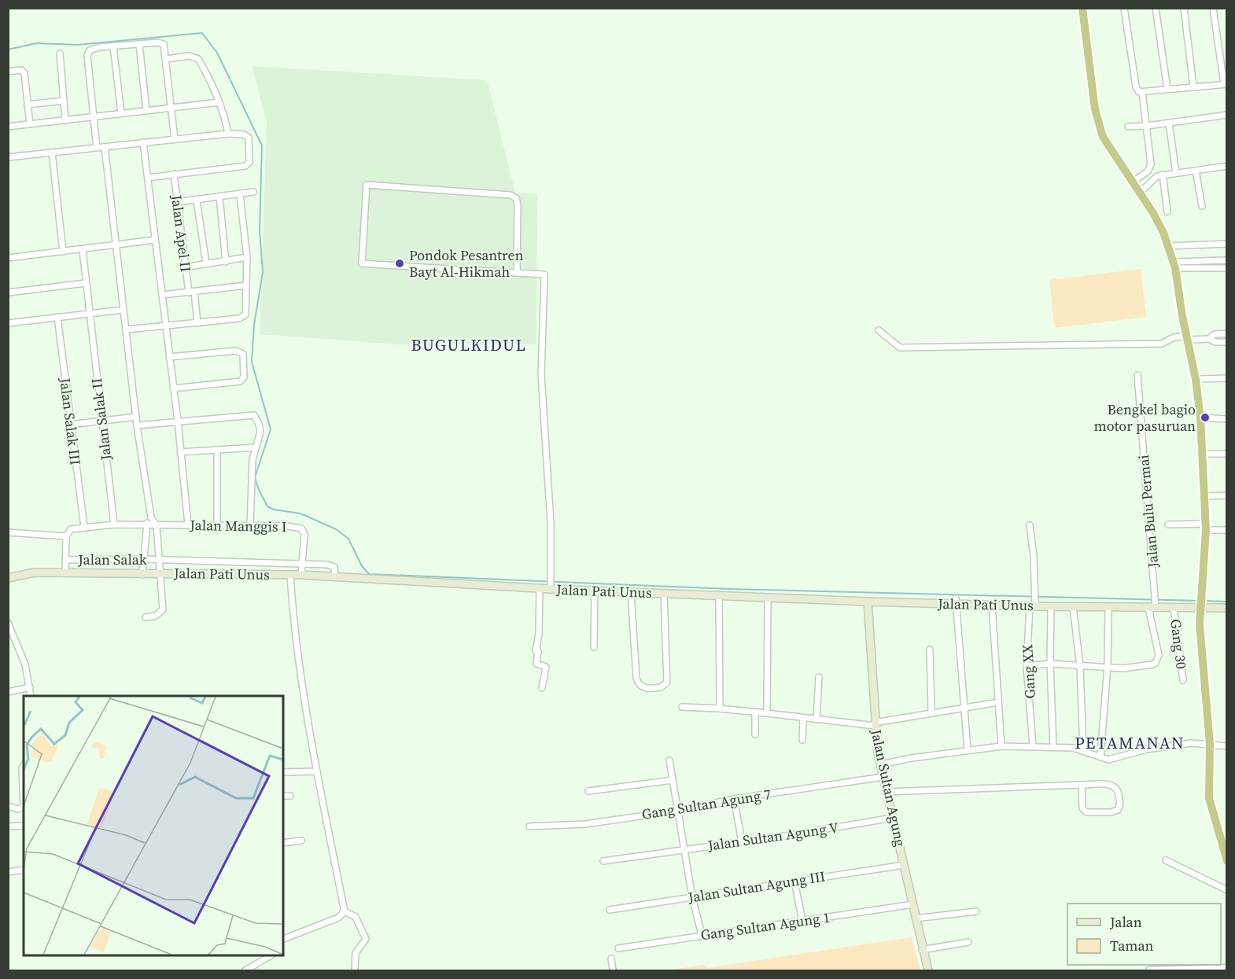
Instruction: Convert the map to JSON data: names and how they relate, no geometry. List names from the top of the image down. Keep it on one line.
{"streets":{"main road":["Jalan Pati Unus","Jalan Sultan Agung"],"street":["Jalan Apel II","Jalan Salak II","Jalan Salak III","Jalan Bulu Permai","Jalan Manggis I","Jalan Salak","Gang 30","Gang XX","Gang Sultan Agung 7","Jalan Sultan Agung V","Jalan Sultan Agung III","Gang Sultan Agung 1"]},"crossings":[["Jalan Salak II","Jalan Manggis I"],["Jalan Salak III","Jalan Manggis I"],["Jalan Bulu Permai","Jalan Pati Unus"],["Jalan Manggis I","Jalan Salak"],["Jalan Manggis I","Jalan Pati Unus"],["Jalan Salak","Jalan Pati Unus"],["Jalan Pati Unus","Gang 30"],["Jalan Pati Unus","Gang XX"],["Jalan Pati Unus","Jalan Sultan Agung"],["Jalan Sultan Agung","Gang Sultan Agung 7"],["Jalan Sultan Agung","Jalan Sultan Agung V"],["Jalan Sultan Agung","Jalan Sultan Agung III"],["Jalan Sultan Agung","Gang Sultan Agung 1"]],"districts":["BUGULKIDUL","PETAMANAN"],"places":["Pondok Pesantren Bayt Al-Hikmah","Bengkel bagio motor pasuruan"],"legend":["Jalan","Taman"]}
